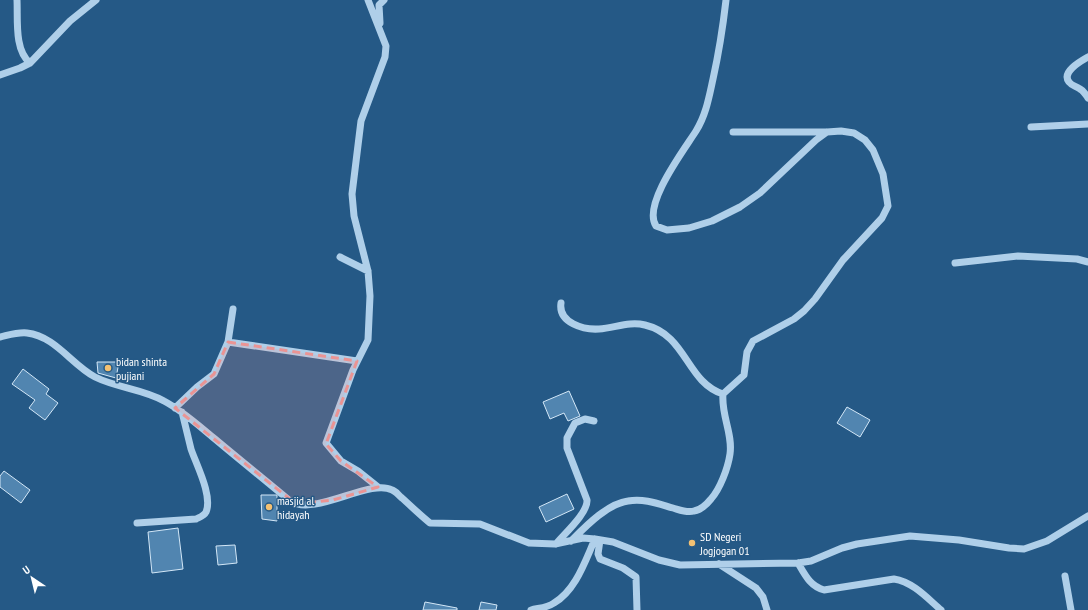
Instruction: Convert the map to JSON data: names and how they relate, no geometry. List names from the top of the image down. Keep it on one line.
{"places":["bidan shinta pujiani","masjid al hidayah","SD Negeri Jogjogan 01"],"north":"top left"}
